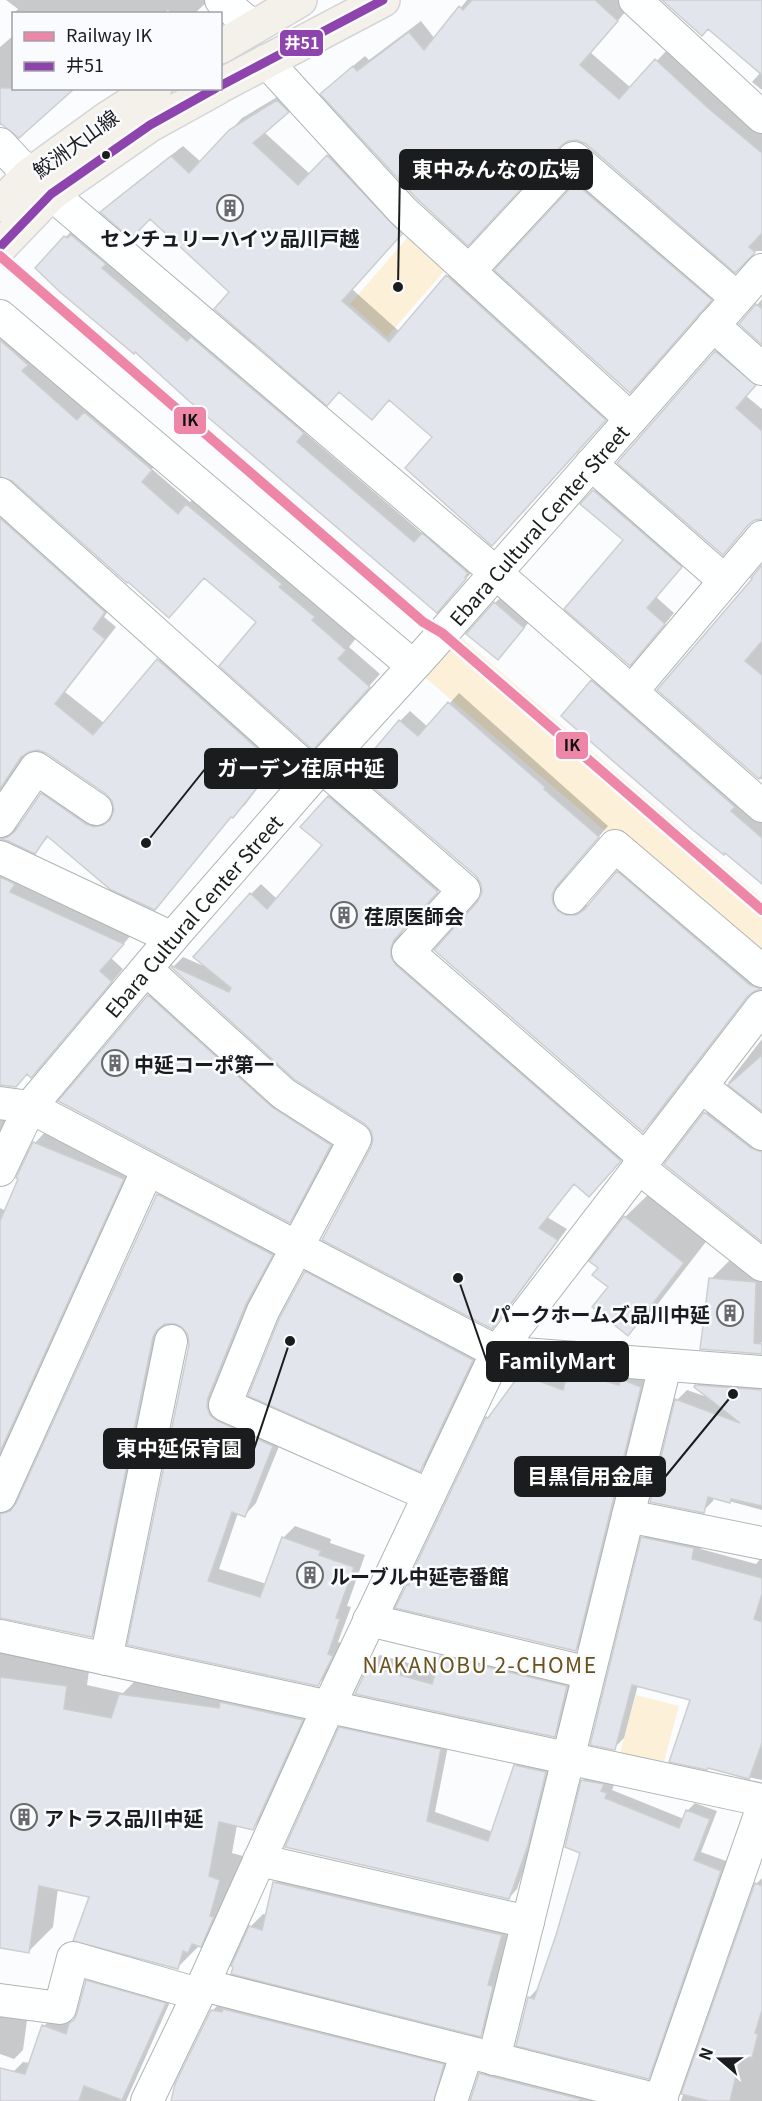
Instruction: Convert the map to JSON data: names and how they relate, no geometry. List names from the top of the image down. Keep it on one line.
{"streets":{"main road":["鮫洲大山線"],"street":["Ebara Cultural Center Street"]},"districts":["NAKANOBU 2-CHOME"],"places":{"building":["センチュリーハイツ品川戸越","荏原医師会","中延コーポ第一","パークホームズ品川中延","ルーブル中延壱番館","アトラス品川中延"],"other":["東中みんなの広場","ガーデン荏原中延","FamilyMart","東中延保育園","目黒信用金庫"]},"lines":["transit line 井51","rail line IK"],"legend":["Railway IK","井51"],"north":"left"}
